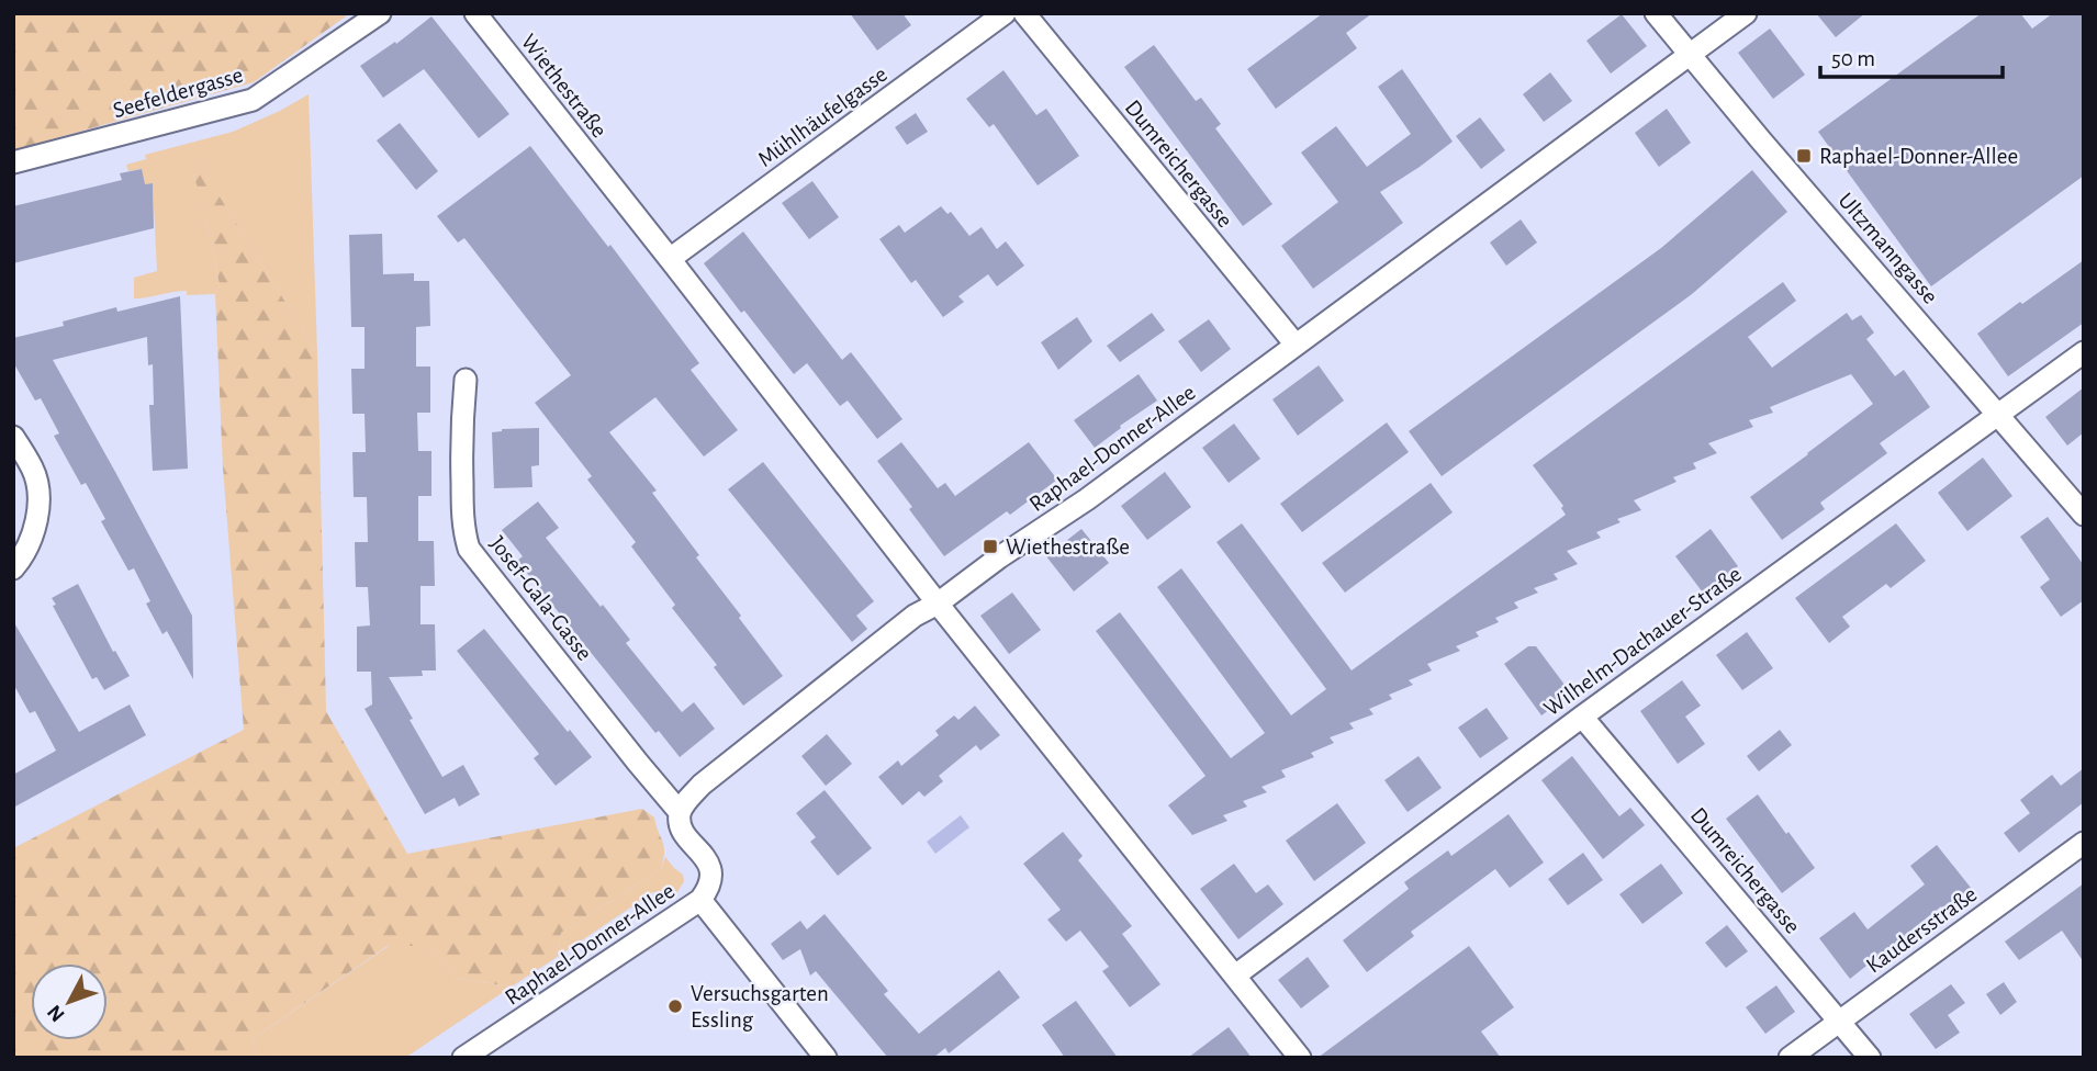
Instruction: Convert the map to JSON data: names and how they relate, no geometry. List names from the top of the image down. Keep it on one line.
{"streets":{"street":["Wiethestraße","Seefeldergasse","Mühlhäufelgasse","Dumreichergasse","Ultzmanngasse","Raphael-Donner-Allee","Josef-Gala-Gasse","Wilhelm-Dachauer-Straße","Kaudersstraße"]},"crossings":[["Wiethestraße","Mühlhäufelgasse"],["Wiethestraße","Raphael-Donner-Allee"],["Wiethestraße","Wilhelm-Dachauer-Straße"],["Dumreichergasse","Raphael-Donner-Allee"],["Dumreichergasse","Wilhelm-Dachauer-Straße"],["Dumreichergasse","Kaudersstraße"],["Ultzmanngasse","Raphael-Donner-Allee"],["Ultzmanngasse","Wilhelm-Dachauer-Straße"],["Raphael-Donner-Allee","Josef-Gala-Gasse"]],"places":{"transit":["Raphael-Donner-Allee","Wiethestraße"],"other":["Versuchsgarten Essling"]},"scale_bar":"50 m","north":"bottom left"}
